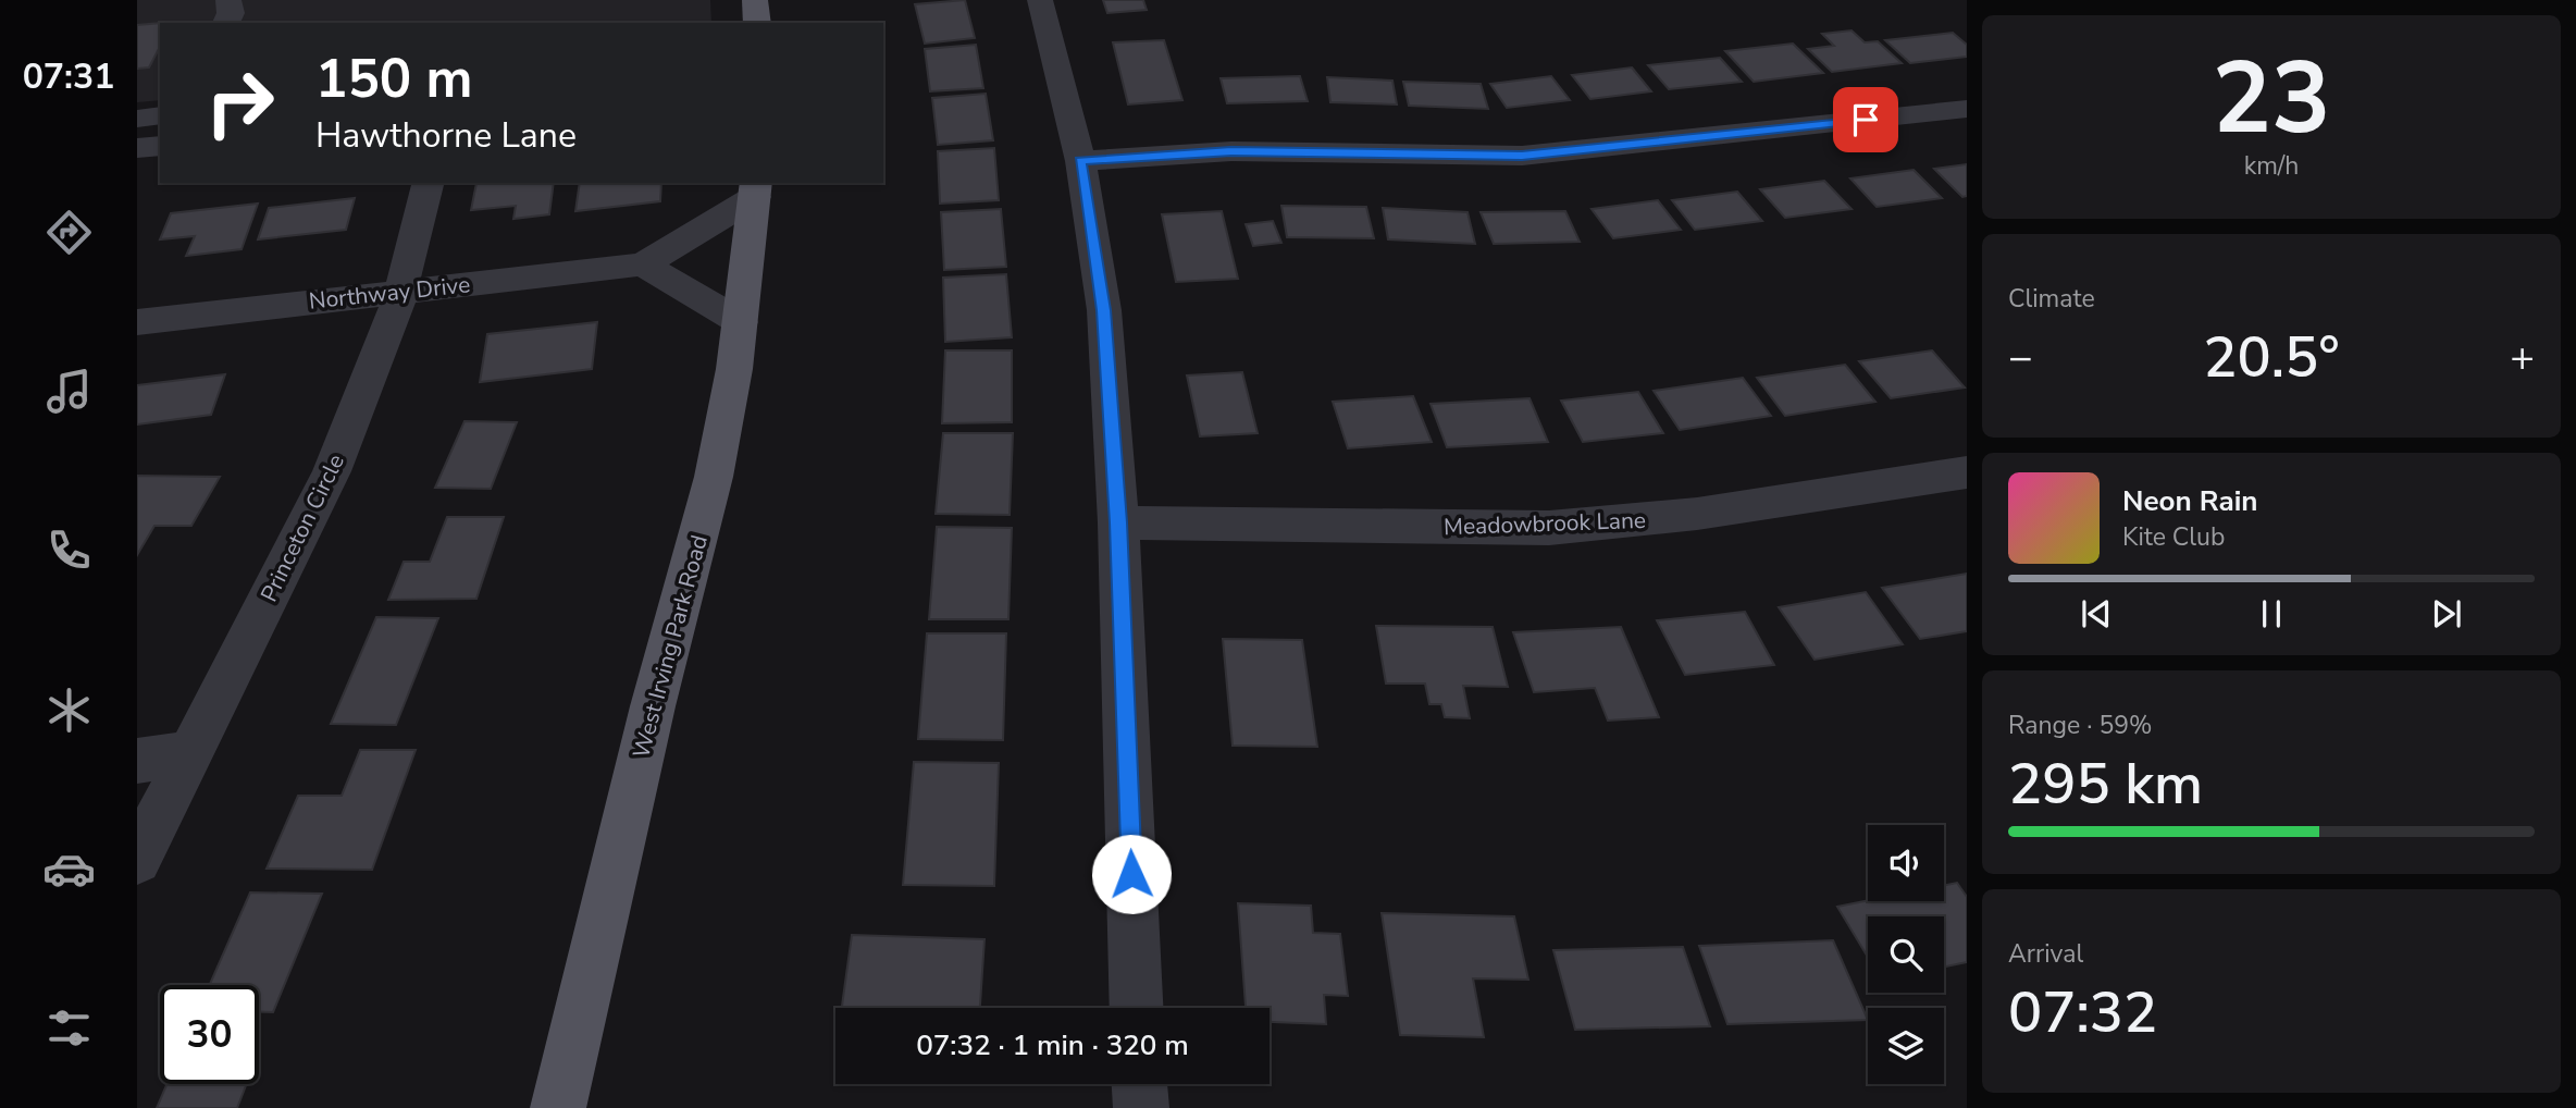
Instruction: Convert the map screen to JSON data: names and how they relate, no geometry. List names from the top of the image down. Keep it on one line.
{"streets":{"main road":["West Irving Park Road"],"street":["Northway Drive","Meadowbrook Lane","Princeton Circle"]},"crossings":[["Northway Drive","Princeton Circle"],["Northway Drive","West Irving Park Road"]],"page":{"tabs":"07:31","tile":[["23","km/h"],"Climate",["Range · 59%","295 km"],["Arrival","07:32"]],"turn":["150 m","Hawthorne Lane"],"heat":["−","20.5°","+"],"song":["Neon Rain","Kite Club"],"limit":"30","trip":"07:32 · 1 min · 320 m"}}
